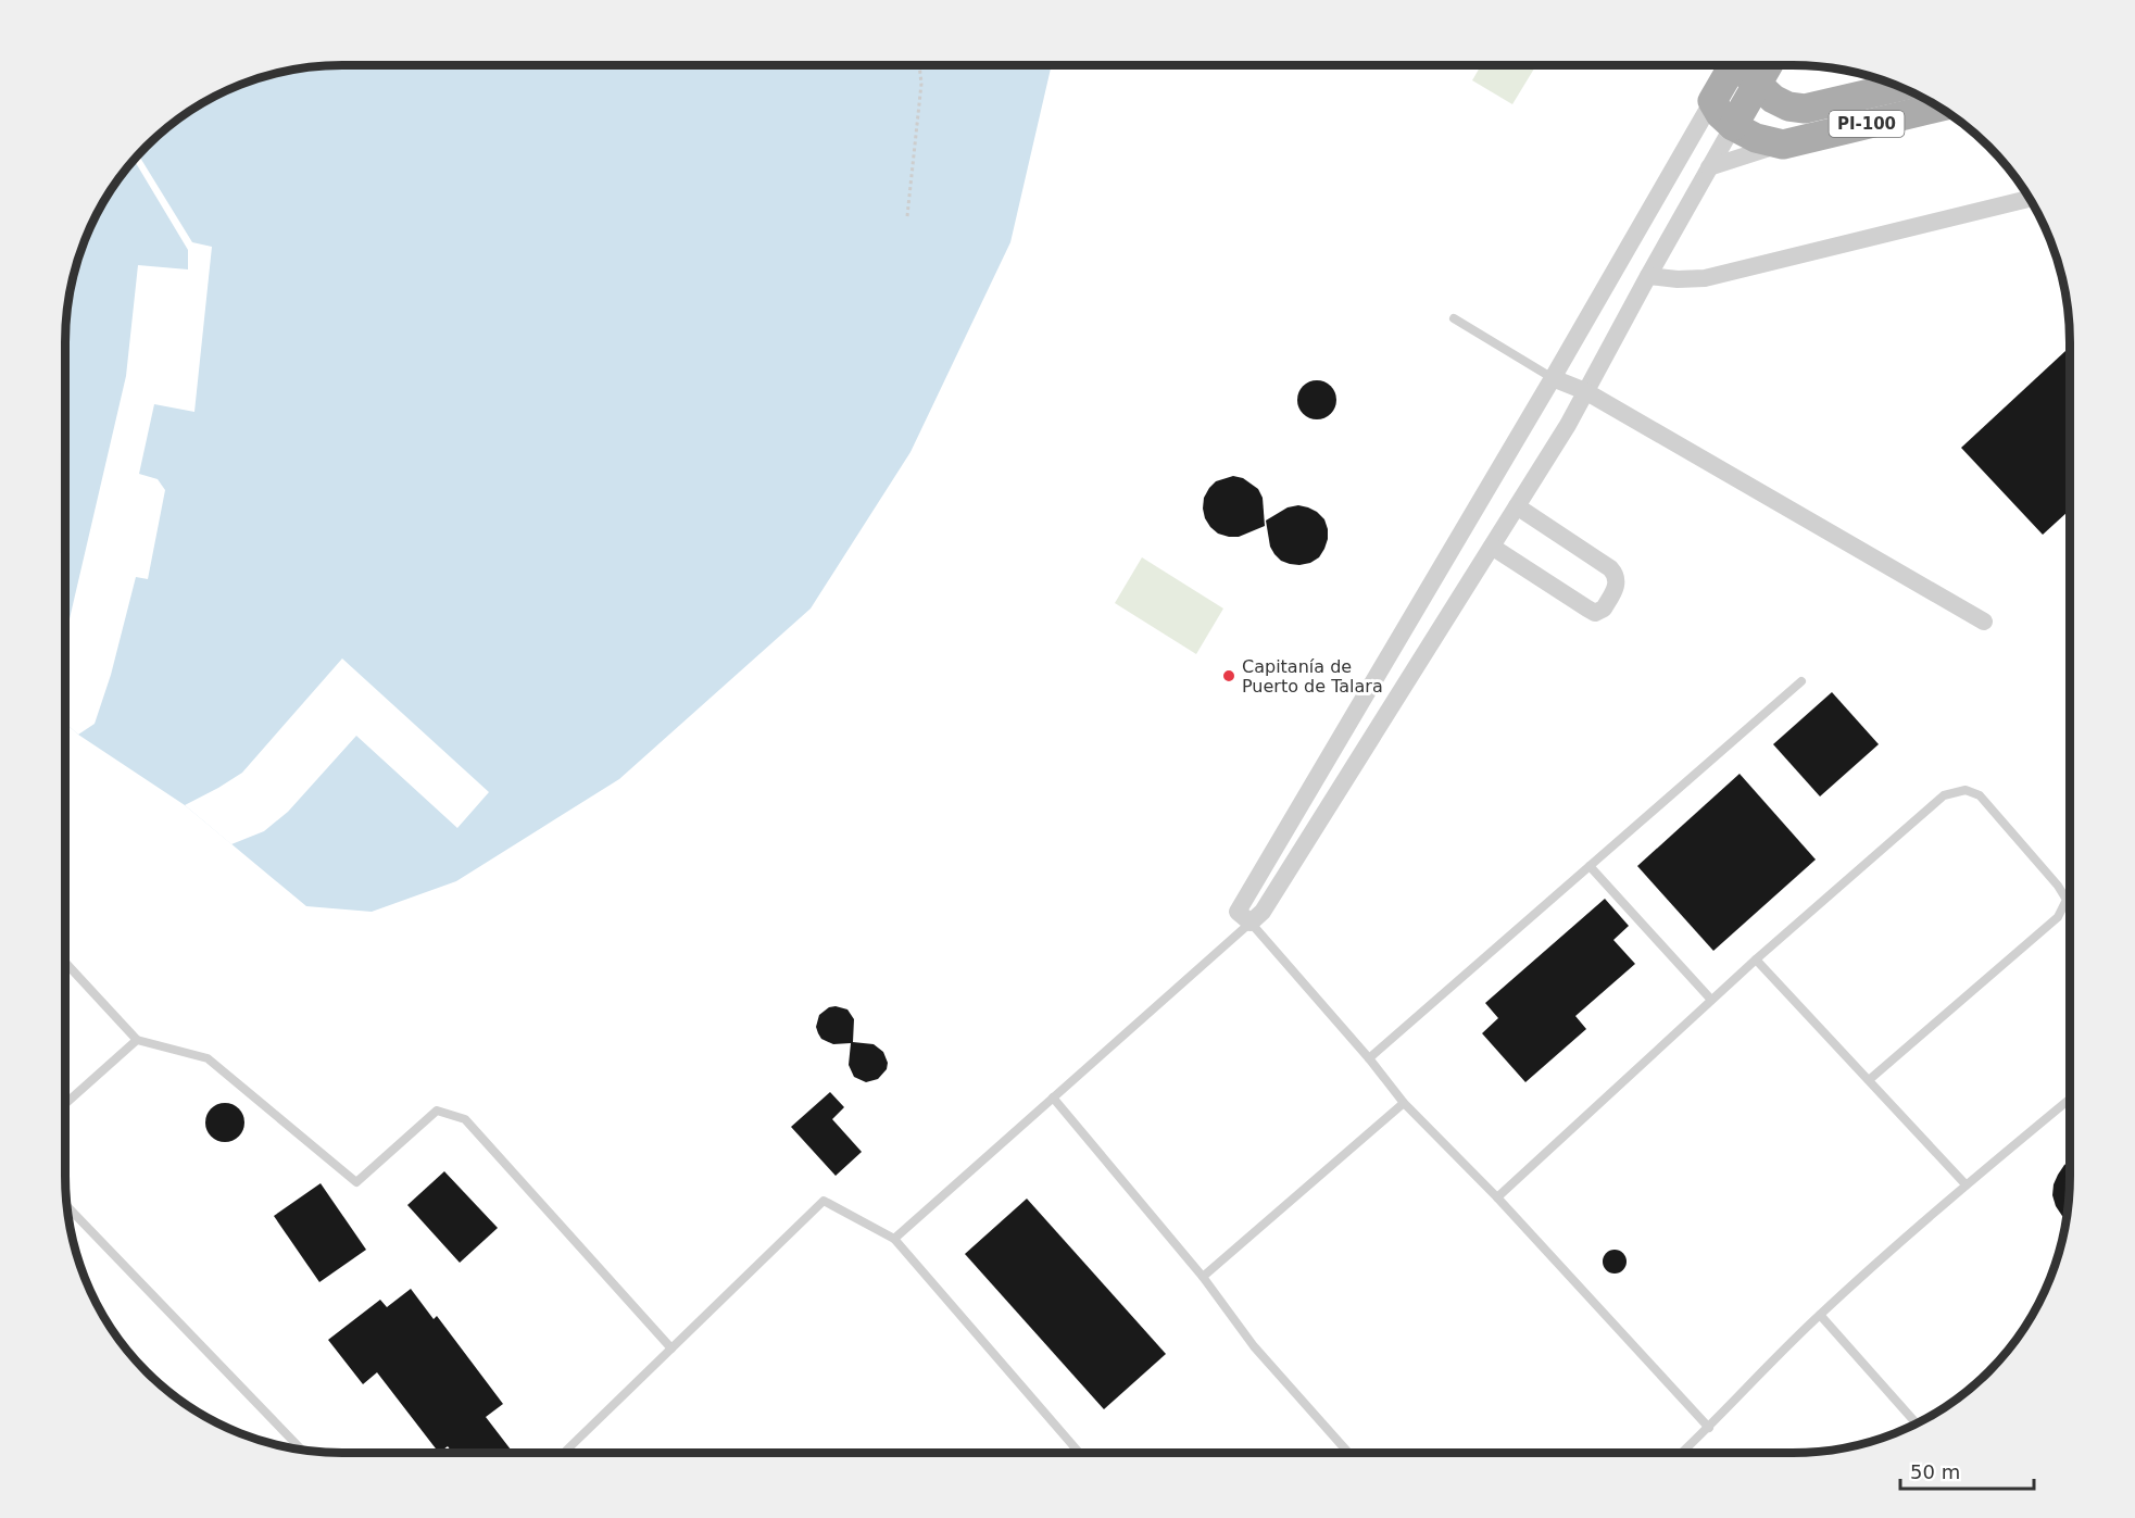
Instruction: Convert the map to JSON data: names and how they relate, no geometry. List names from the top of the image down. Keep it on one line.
{"streets":{"main road":["PI-100"]},"places":["Capitanía de Puerto de Talara"],"scale_bar":"50 m"}
